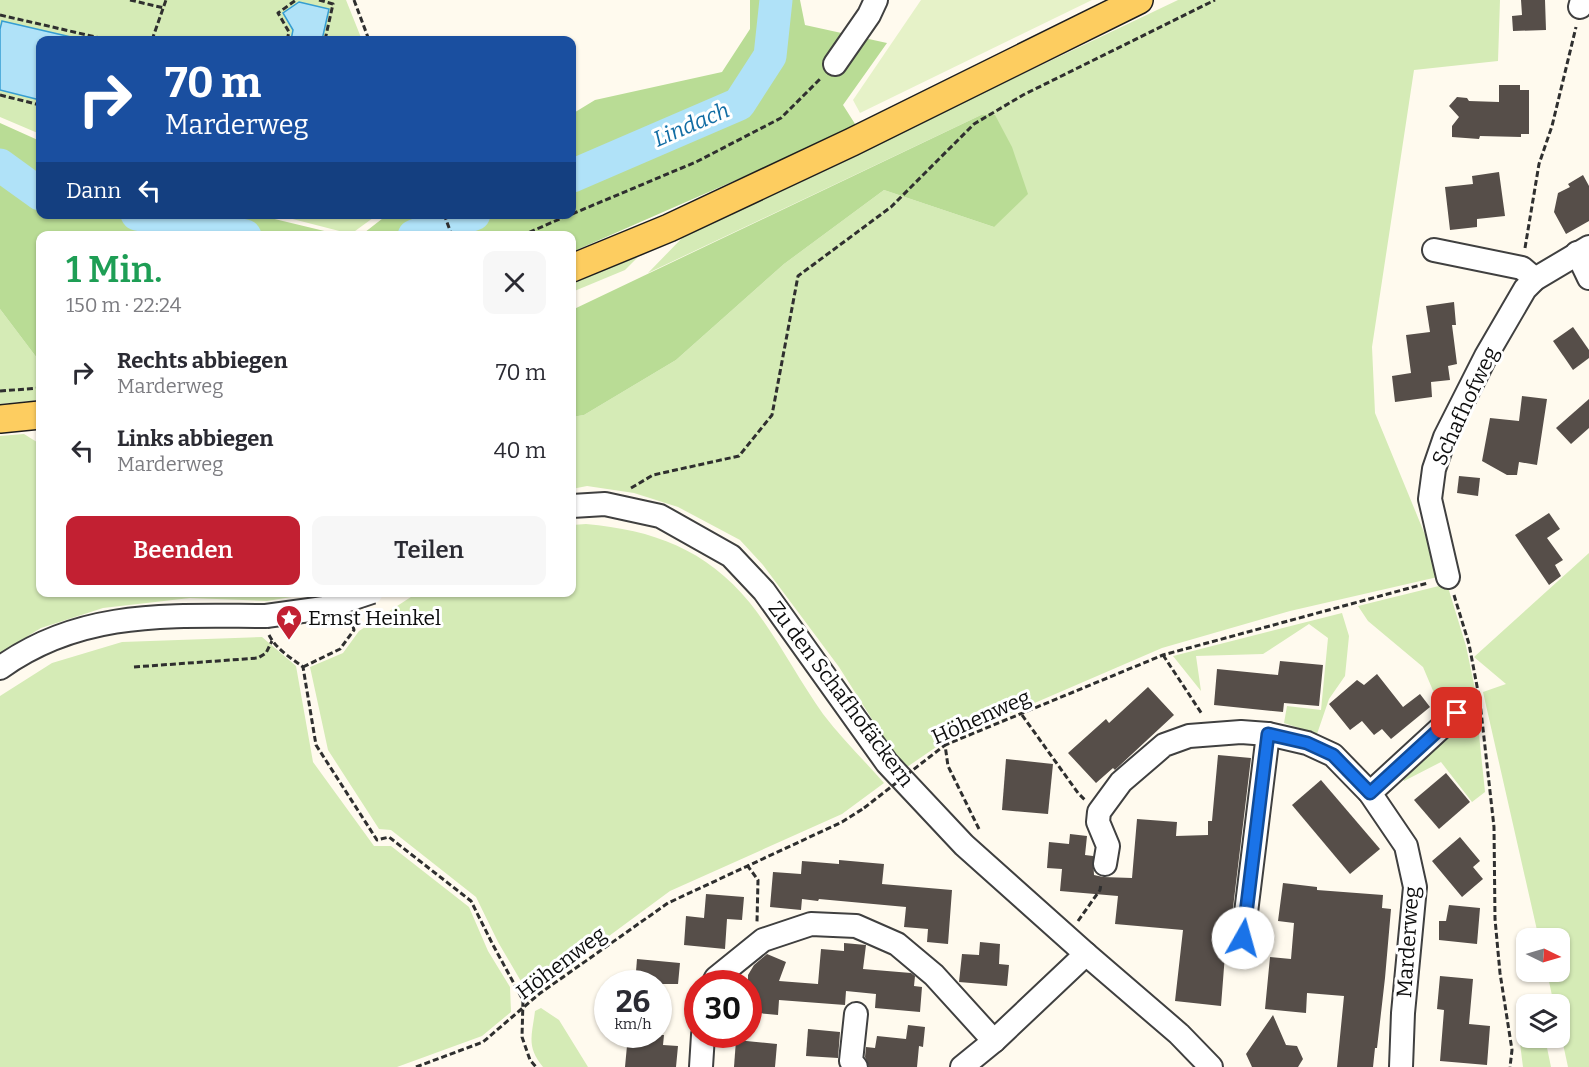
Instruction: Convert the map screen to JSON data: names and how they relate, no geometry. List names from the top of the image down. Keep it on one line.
{"streets":{"street":["Schafhofweg","Zu den Schafhofäckern","Marderweg"],"path":["Höhenweg"]},"crossings":[["Schafhofweg","Höhenweg"]],"water":["Lindach"],"places":{"place":["Ernst Heinkel"]},"north":"right","page":{"turn":["70 m","Marderweg"],"then":"Dann","heading":["1 Min.","150 m · 22:24"],"list":[{"name":"Rechts abbiegen","note":"Marderweg","value":"70 m"},{"name":"Links abbiegen","note":"Marderweg","value":"40 m"}],"buttons":["Beenden","Teilen"],"speed":"26 km/h","limit":"30"}}
